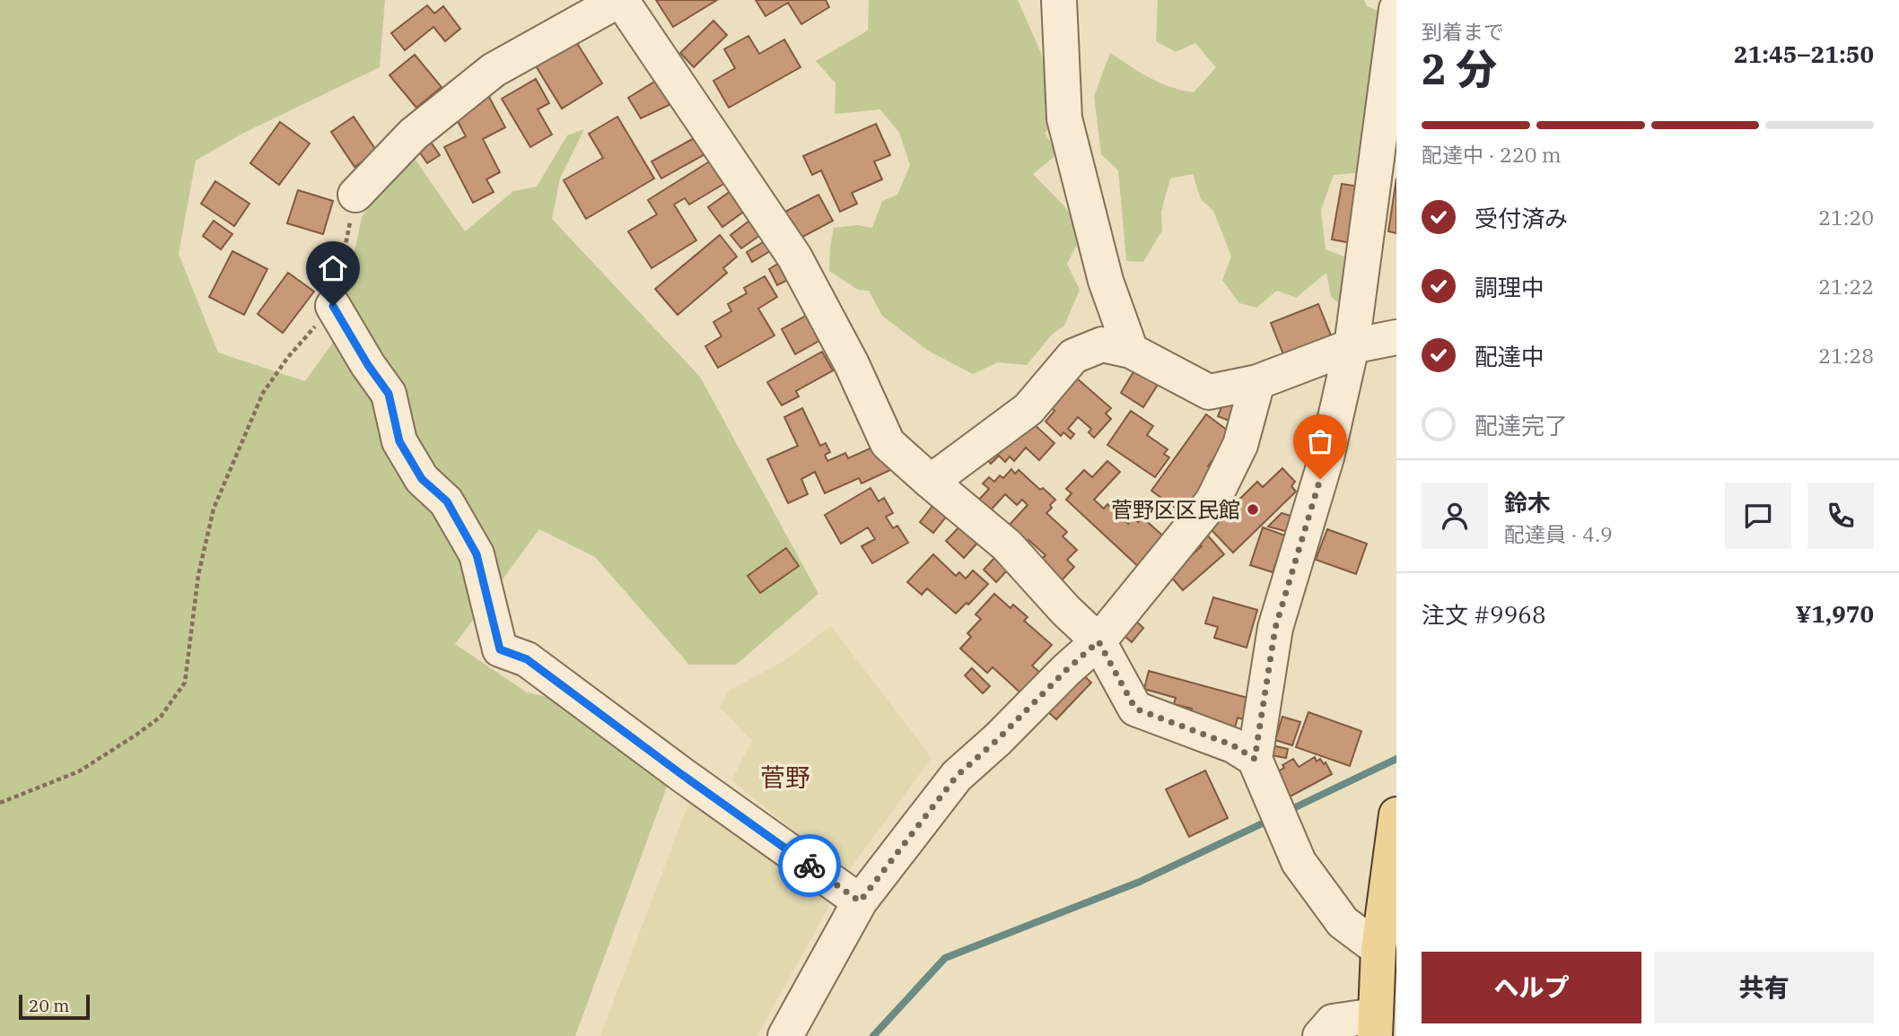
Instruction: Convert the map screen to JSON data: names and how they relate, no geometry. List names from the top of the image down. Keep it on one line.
{"districts":["菅野"],"places":["菅野区区民館"],"scale_bar":"20 m","page":{"heading":["2 分","到着まで","21:45–21:50"],"panel":["鈴木","配達員 · 4.9","注文 #9968","¥1,970"],"bar":"配達中 · 220 m","list":[["受付済み","21:20"],["調理中","21:22"],["配達中","21:28"],"配達完了"],"buttons":["ヘルプ","共有"],"scale":"20 m"}}
